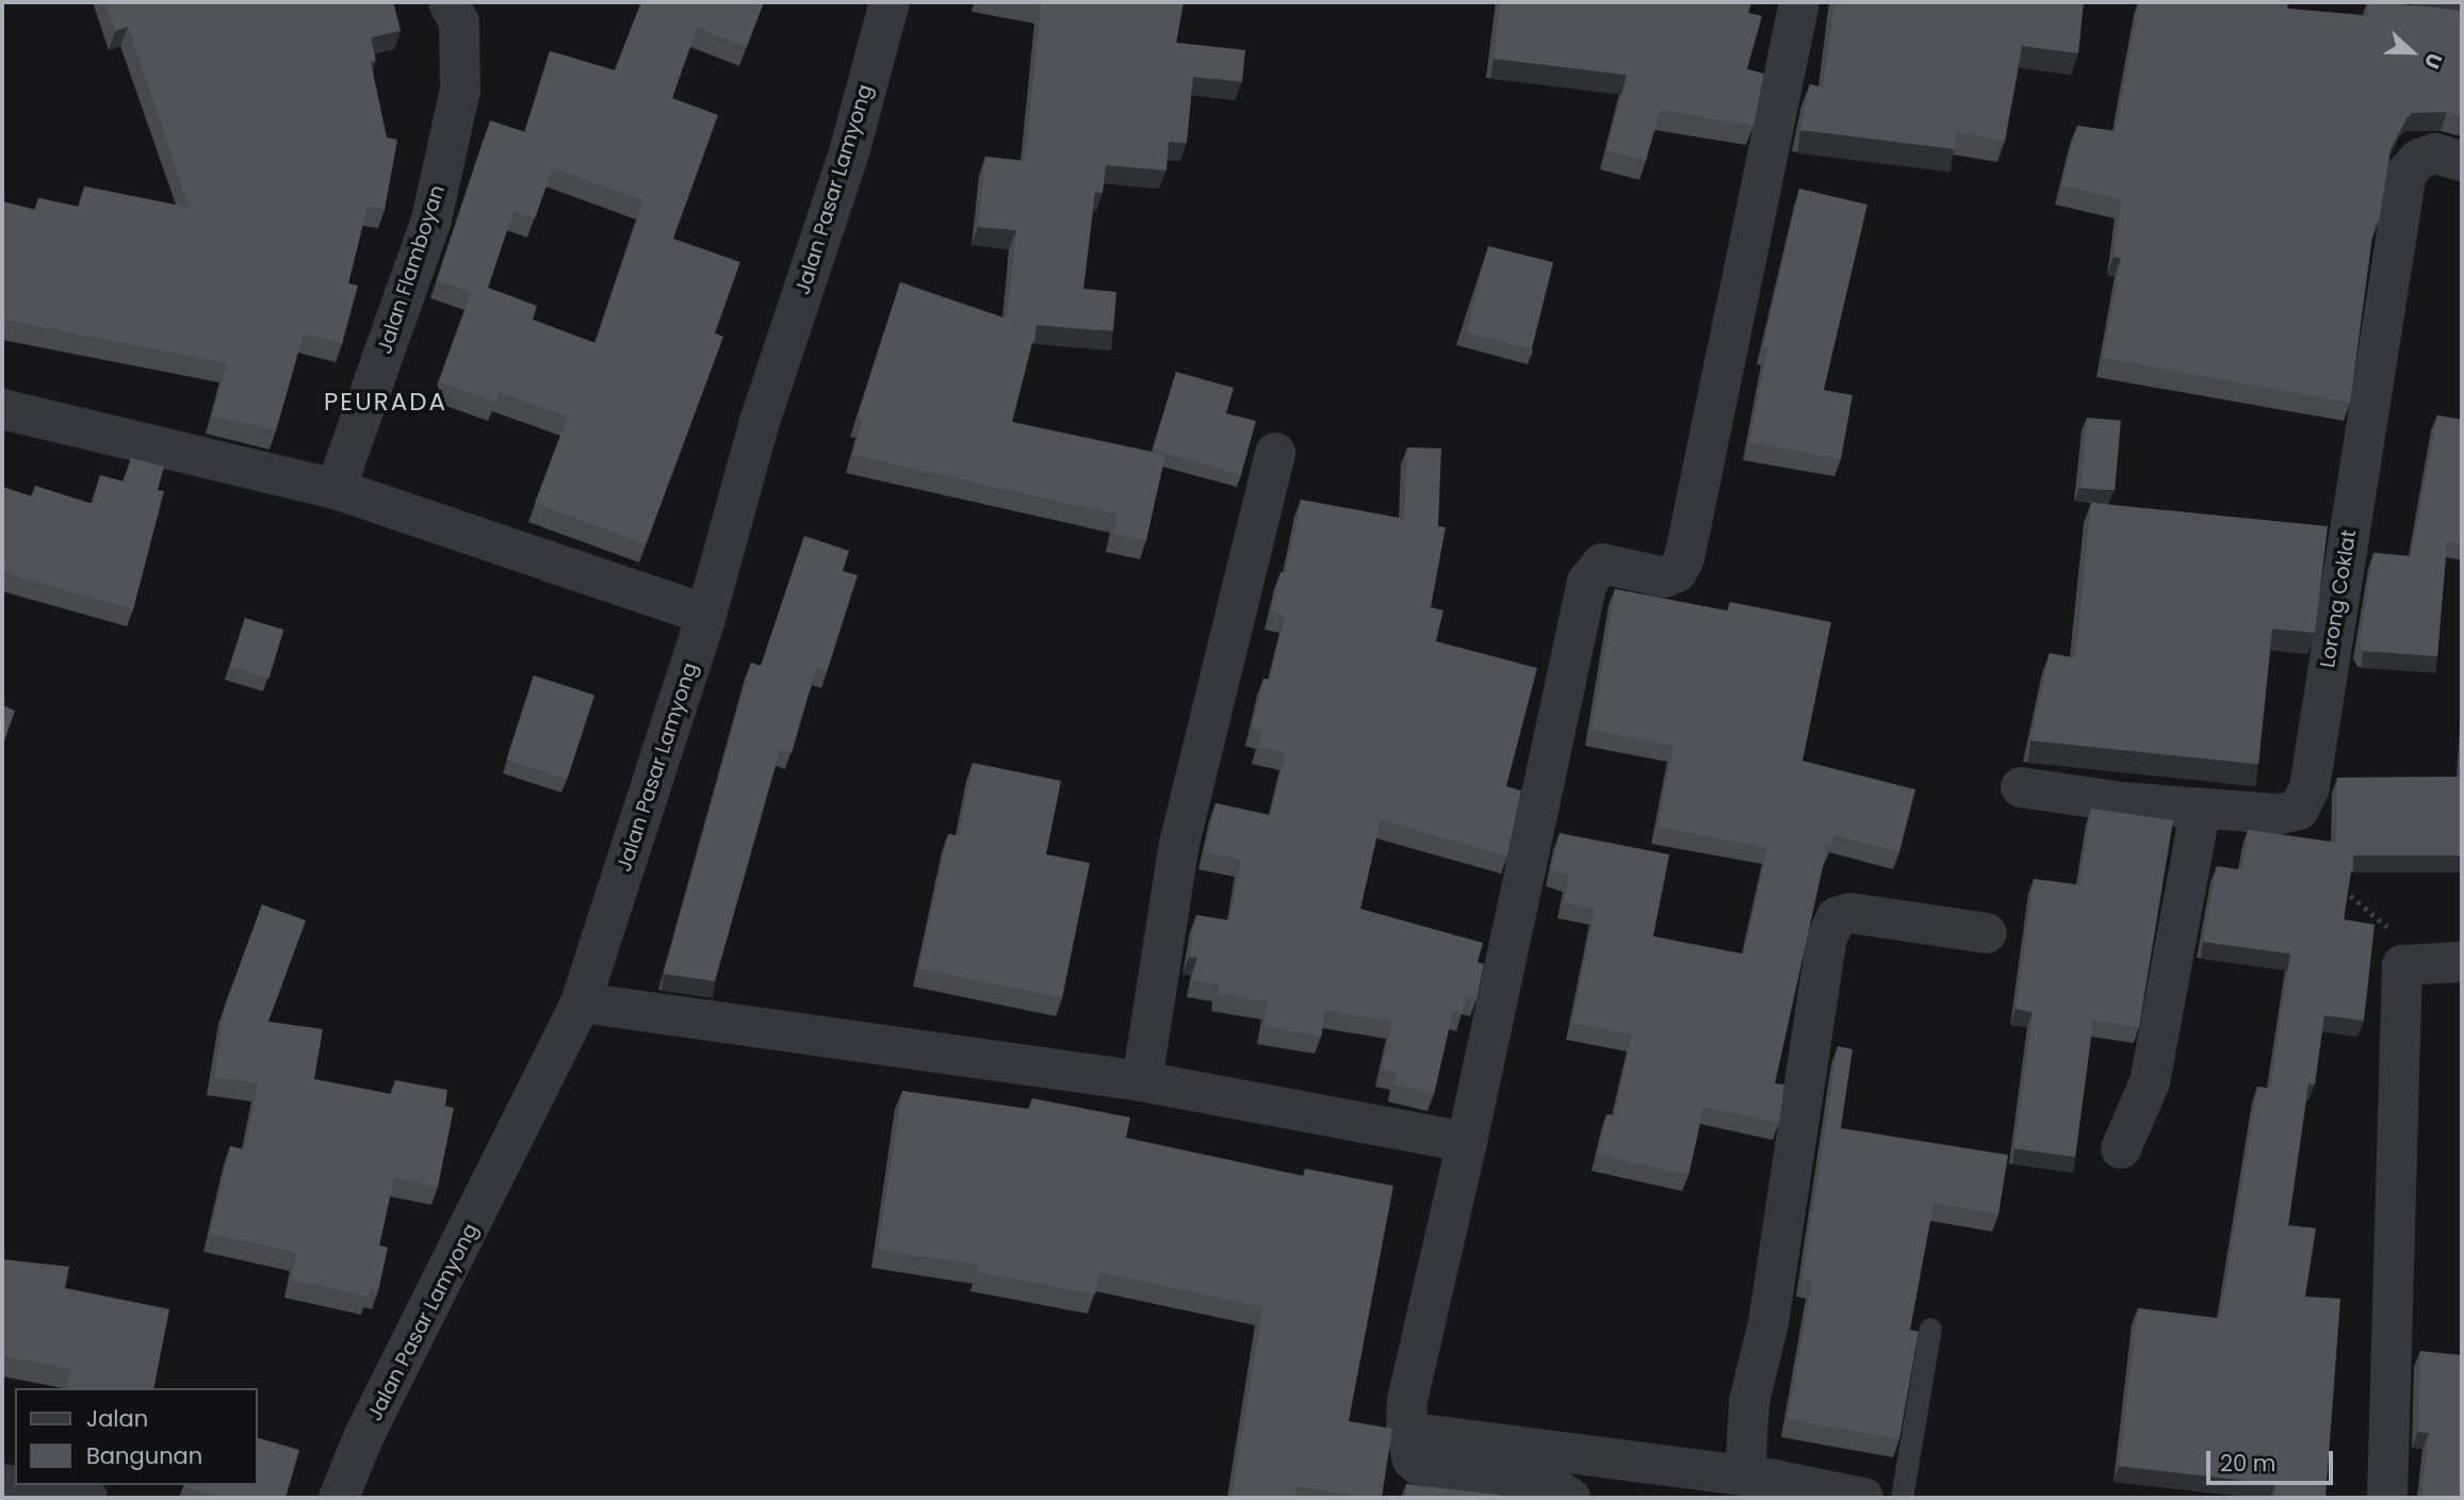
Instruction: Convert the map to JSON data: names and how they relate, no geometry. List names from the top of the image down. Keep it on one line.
{"streets":{"street":["Jalan Pasar Lamyong","Jalan Flamboyan","Lorong Coklat"]},"districts":["PEURADA"],"legend":["Jalan","Bangunan"],"scale_bar":"20 m","north":"right"}
